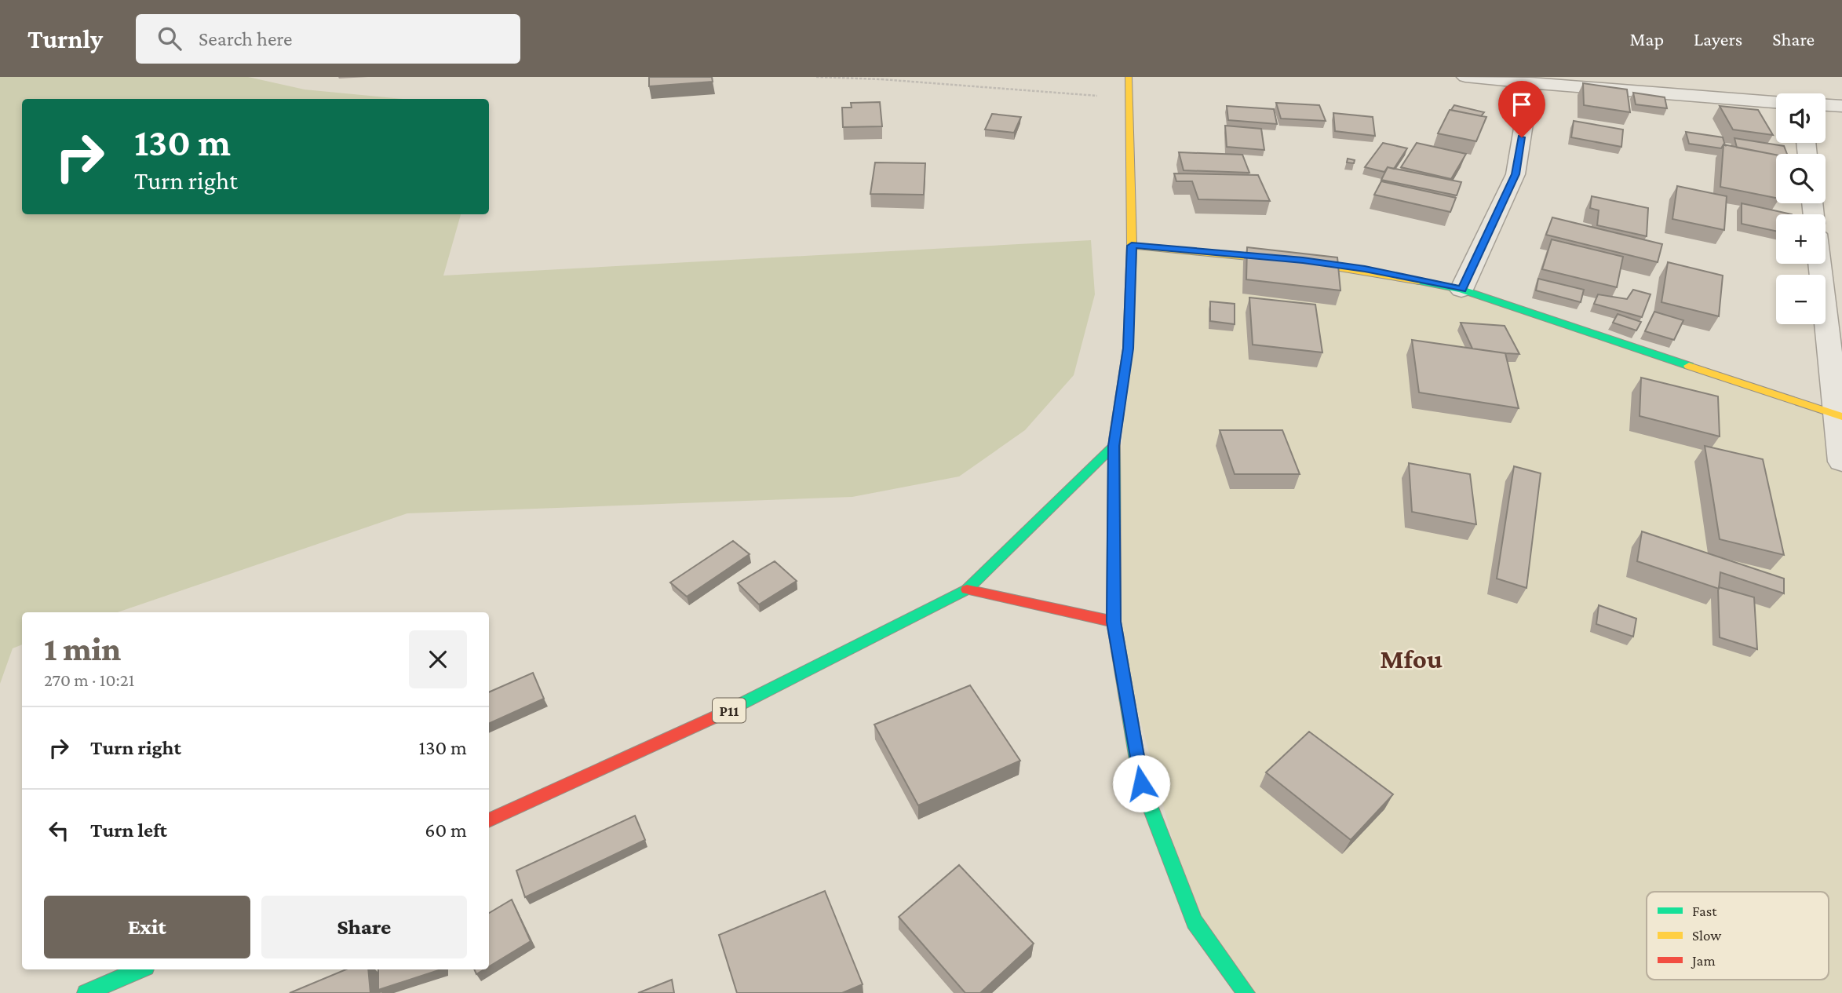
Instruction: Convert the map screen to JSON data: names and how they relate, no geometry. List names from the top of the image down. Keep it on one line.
{"streets":{"main road":["P11"]},"districts":["Mfou"],"legend":["Fast","Slow","Jam"],"page":{"header":"Turnly","search":"Search here","nav":["Map","Layers","Share"],"map_buttons":["+","−"],"turn":["130 m","Turn right"],"heading":["1 min","270 m · 10:21"],"list":[{"name":"Turn right","value":"130 m"},{"name":"Turn left","value":"60 m"}],"buttons":["Exit","Share"]}}
